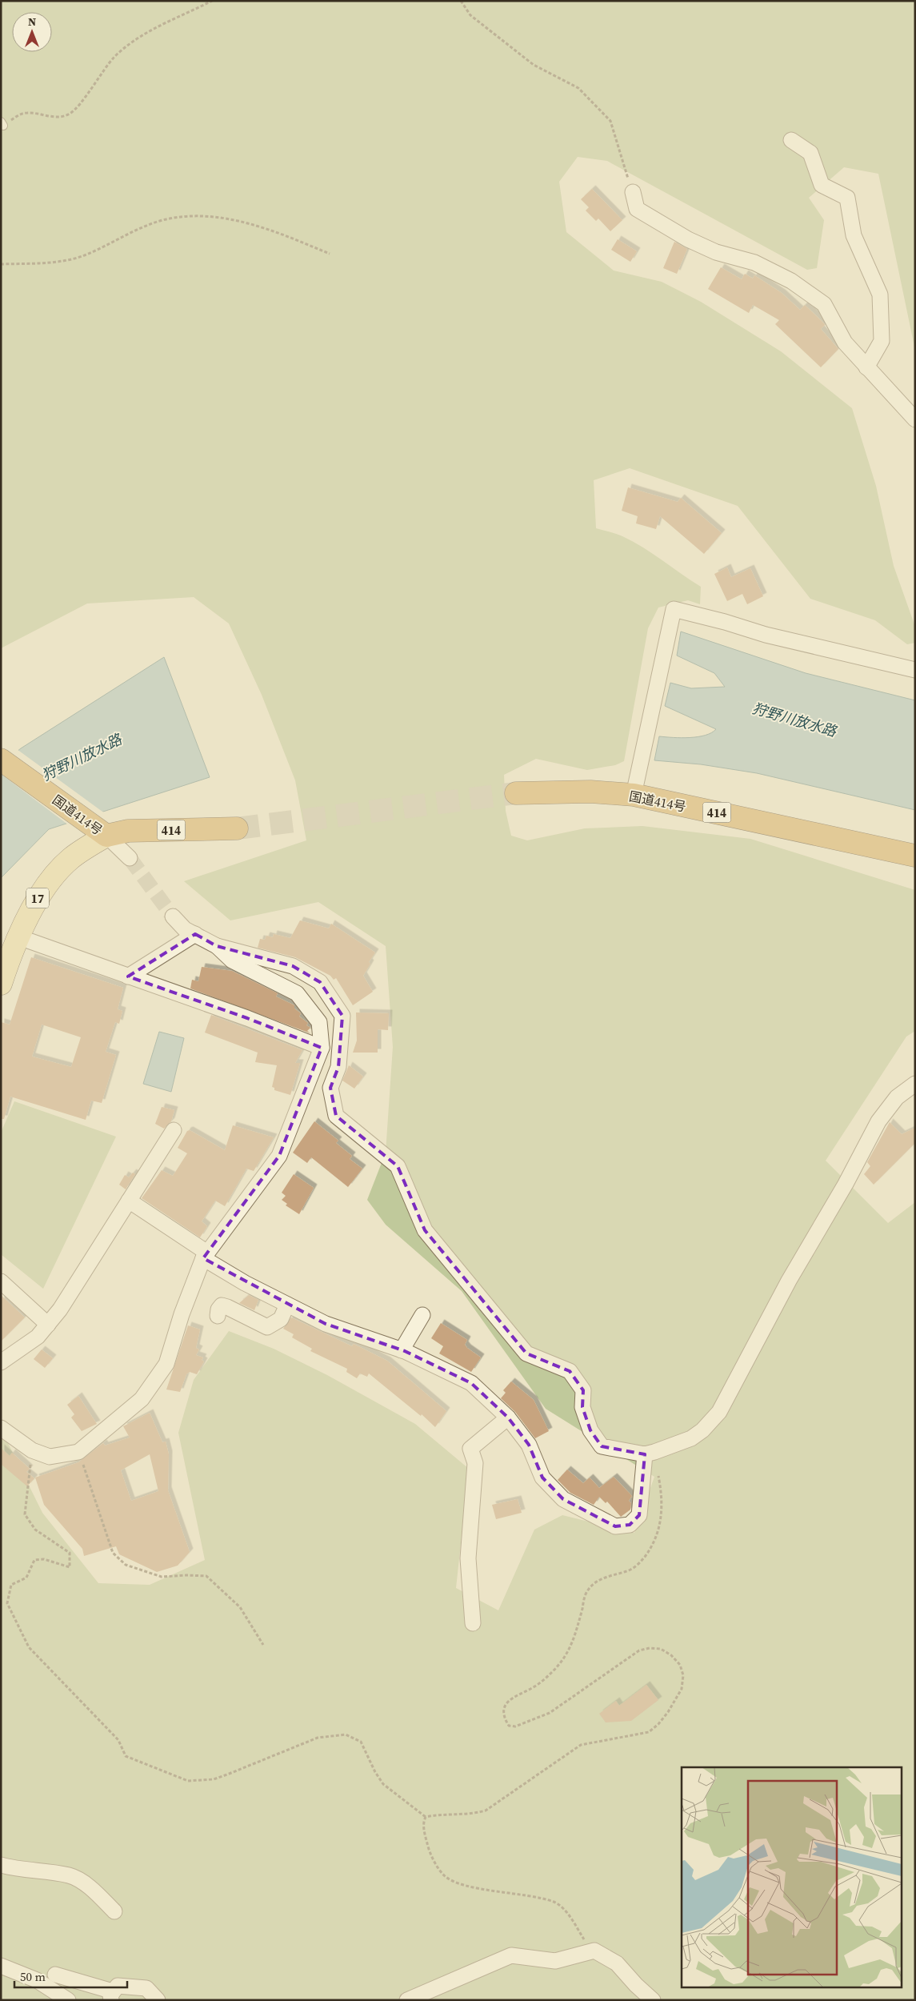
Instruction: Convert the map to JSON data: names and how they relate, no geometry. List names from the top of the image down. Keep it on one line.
{"streets":{"highway":["国道414号","414"],"main road":["17"]},"crossings":[["国道414号","17"]],"water":["狩野川放水路"],"scale_bar":"50 m","north":"top"}
